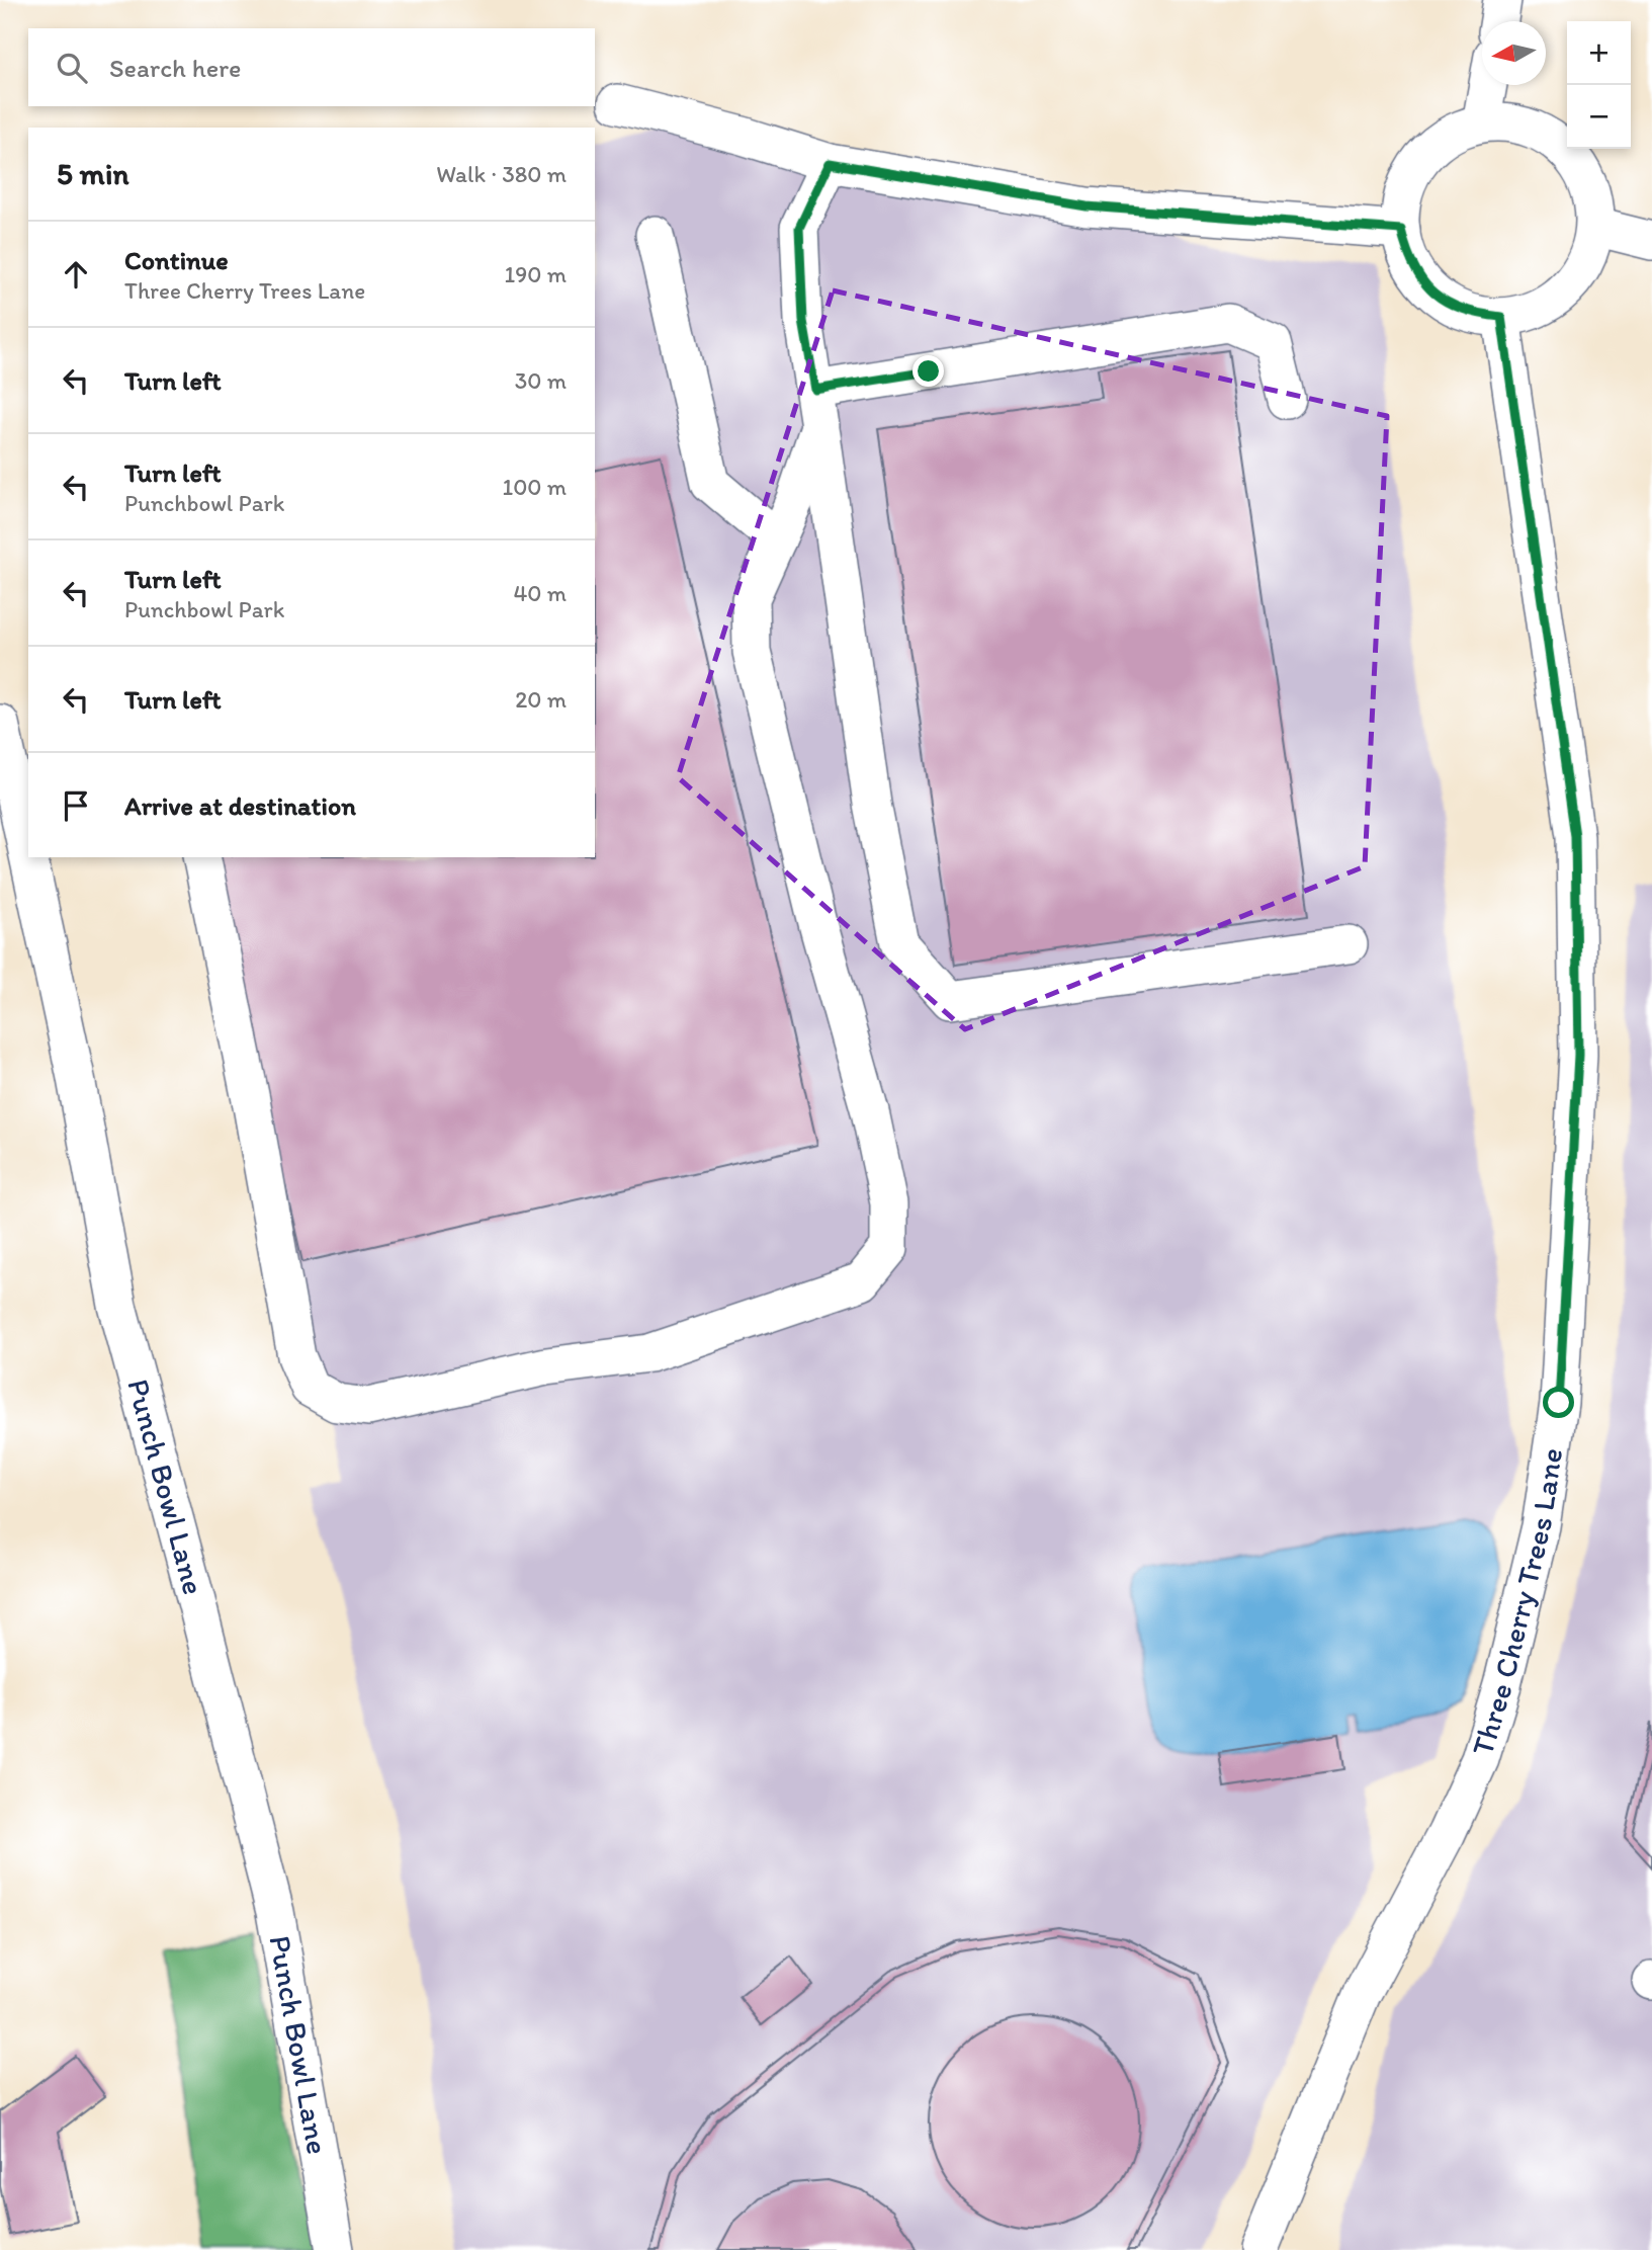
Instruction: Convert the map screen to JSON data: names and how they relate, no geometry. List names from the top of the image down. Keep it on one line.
{"streets":{"street":["Punch Bowl Lane","Three Cherry Trees Lane"]},"north":"left","page":{"map_buttons":["+","−"],"search":"Search here","heading":["5 min","Walk · 380 m"],"list":[["Continue","Three Cherry Trees Lane","190 m"],["Turn left","30 m"],["Turn left","Punchbowl Park","100 m"],["Turn left","Punchbowl Park","40 m"],["Turn left","20 m"],"Arrive at destination"]}}
